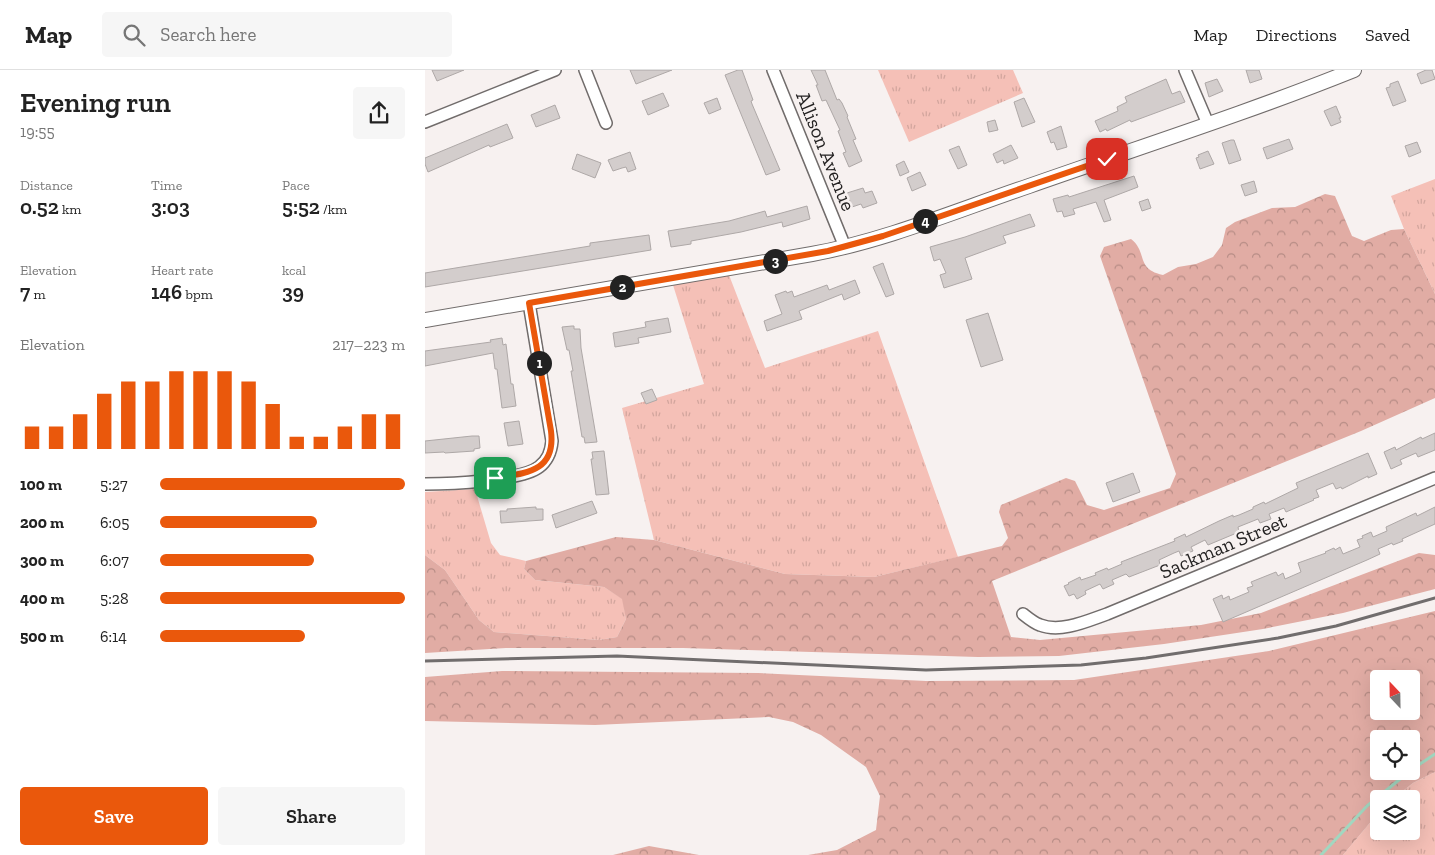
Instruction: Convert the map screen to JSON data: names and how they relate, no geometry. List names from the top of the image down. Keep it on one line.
{"streets":{"street":["Allison Avenue","Sackman Street"]},"north":"top","page":{"header":"Map","search":"Search here","nav":["Map","Directions","Saved"],"heading":["Evening run","19:55"],"stats":[["Distance","0.52 km"],["Time","3:03"],["Pace","5:52 /km"],["Elevation","7 m"],["Heart rate","146 bpm"],["kcal","39"]],"pins":["4","3","2","1"],"chart":["Elevation","217–223 m"],"list":[{"name":"100 m","note":"5:27"},{"name":"200 m","note":"6:05"},{"name":"300 m","note":"6:07"},{"name":"400 m","note":"5:28"},{"name":"500 m","note":"6:14"}],"buttons":["Save","Share"]}}
